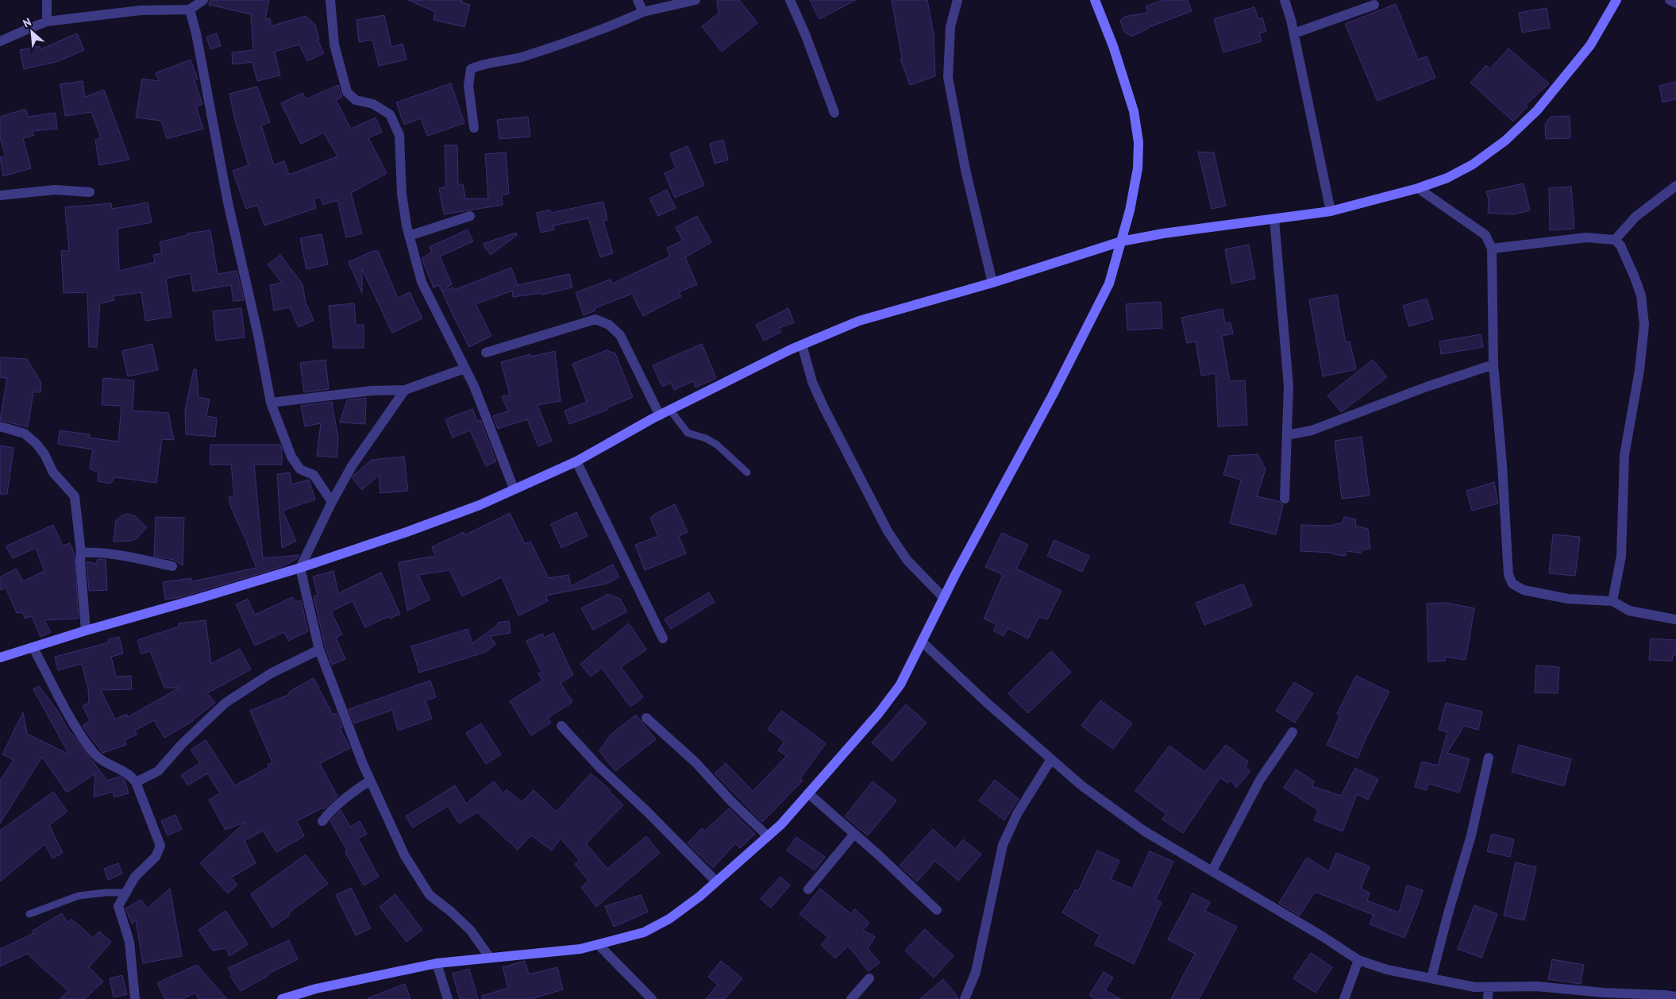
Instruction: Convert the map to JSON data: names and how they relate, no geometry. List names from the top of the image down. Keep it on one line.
{"north":"top left"}
